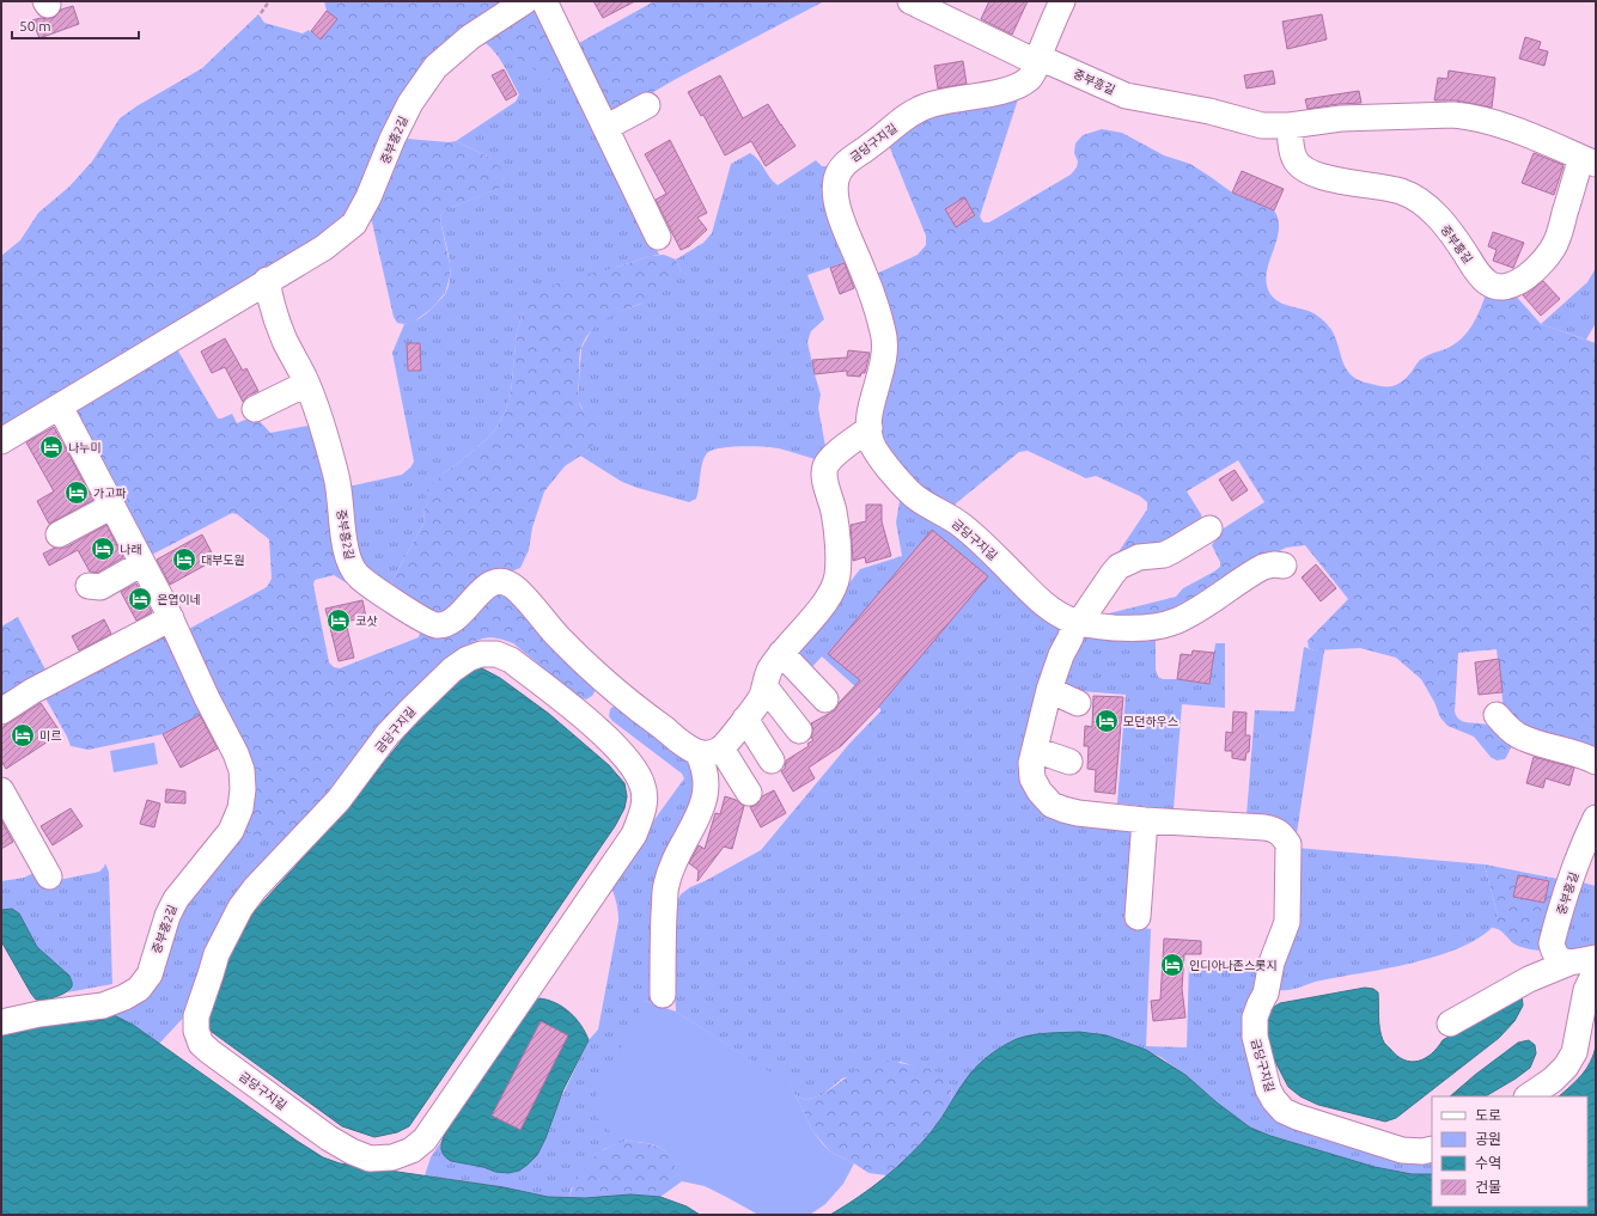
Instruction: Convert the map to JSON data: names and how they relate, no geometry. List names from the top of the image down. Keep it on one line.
{"streets":{"street":["중부흥길","중부흥2길","금당구지길"]},"crossings":[["중부흥길","금당구지길"]],"places":{"hotel":["나누미","가고파","나래","대부도원","은엽이네","코삿","모던하우스","미르","인디아나존스롯지"]},"legend":["도로","공원","수역","건물"],"scale_bar":"50 m"}
